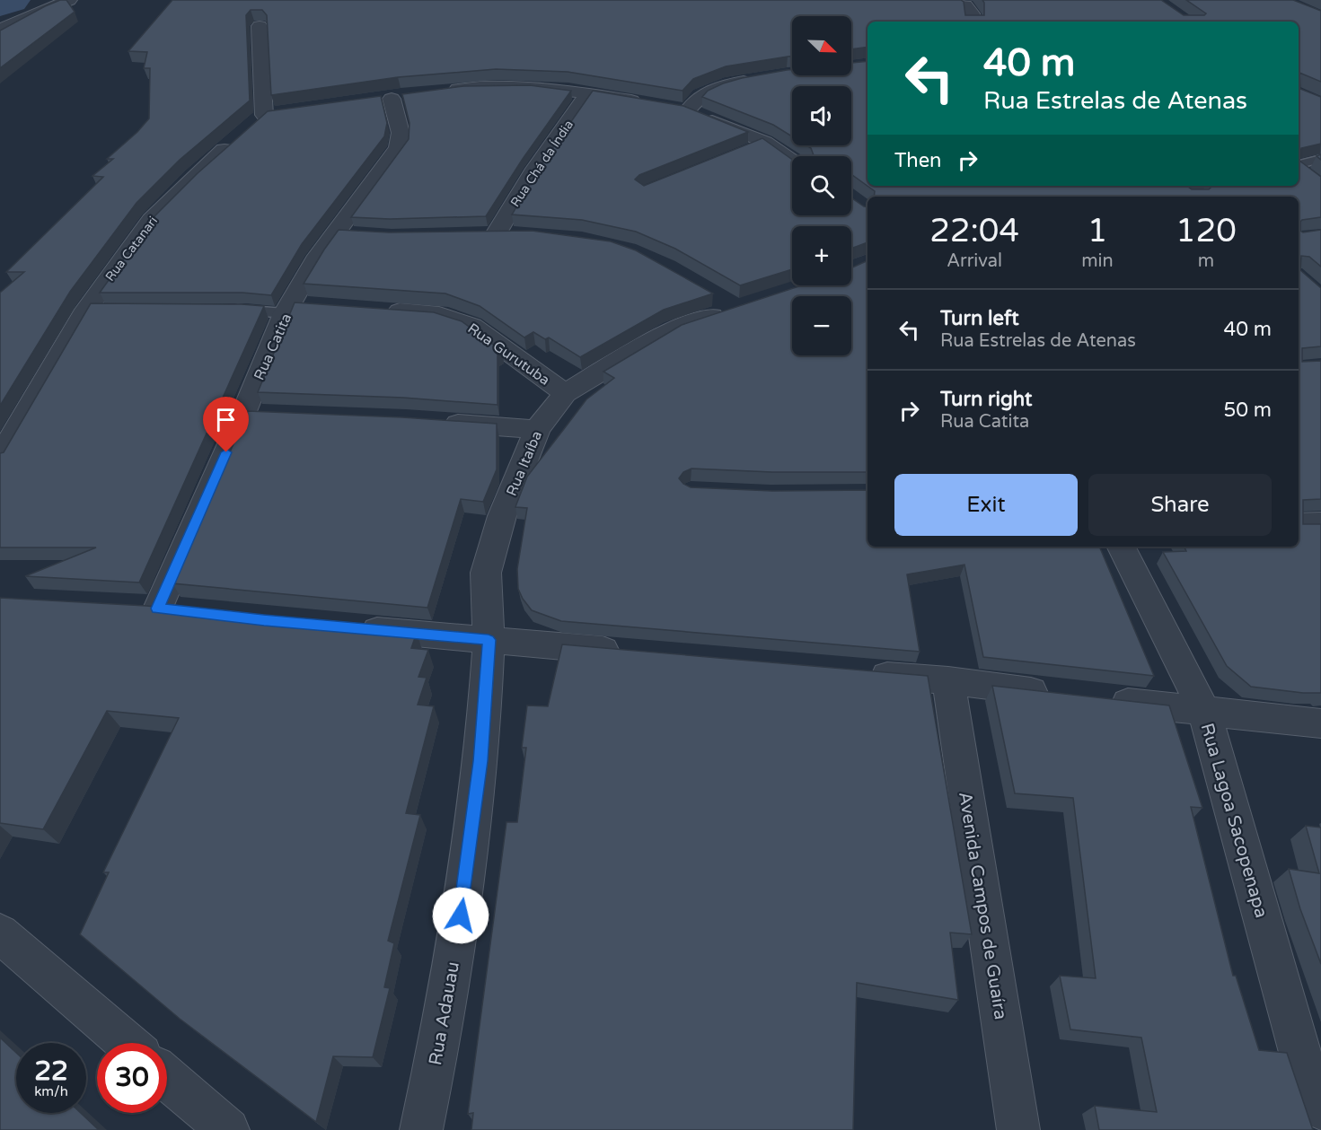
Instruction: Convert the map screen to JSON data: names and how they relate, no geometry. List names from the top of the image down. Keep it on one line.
{"streets":{"street":["Rua Chá da Índia","Rua Catanari","Rua Catita","Rua Gurutuba","Rua Itaíba","Rua Lagoa Sacopenapa","Avenida Campos de Guaíra","Rua Adauau"]},"crossings":[["Rua Gurutuba","Rua Itaíba"],["Rua Itaíba","Rua Adauau"]],"north":"bottom right","page":{"map_buttons":["+","−"],"turn":["40 m","Rua Estrelas de Atenas"],"then":"Then","eta":["22:04","Arrival","1","min","120","m"],"list":[{"name":"Turn left","note":"Rua Estrelas de Atenas","value":"40 m"},{"name":"Turn right","note":"Rua Catita","value":"50 m"}],"buttons":["Exit","Share"],"speed":"22 km/h","limit":"30"}}
